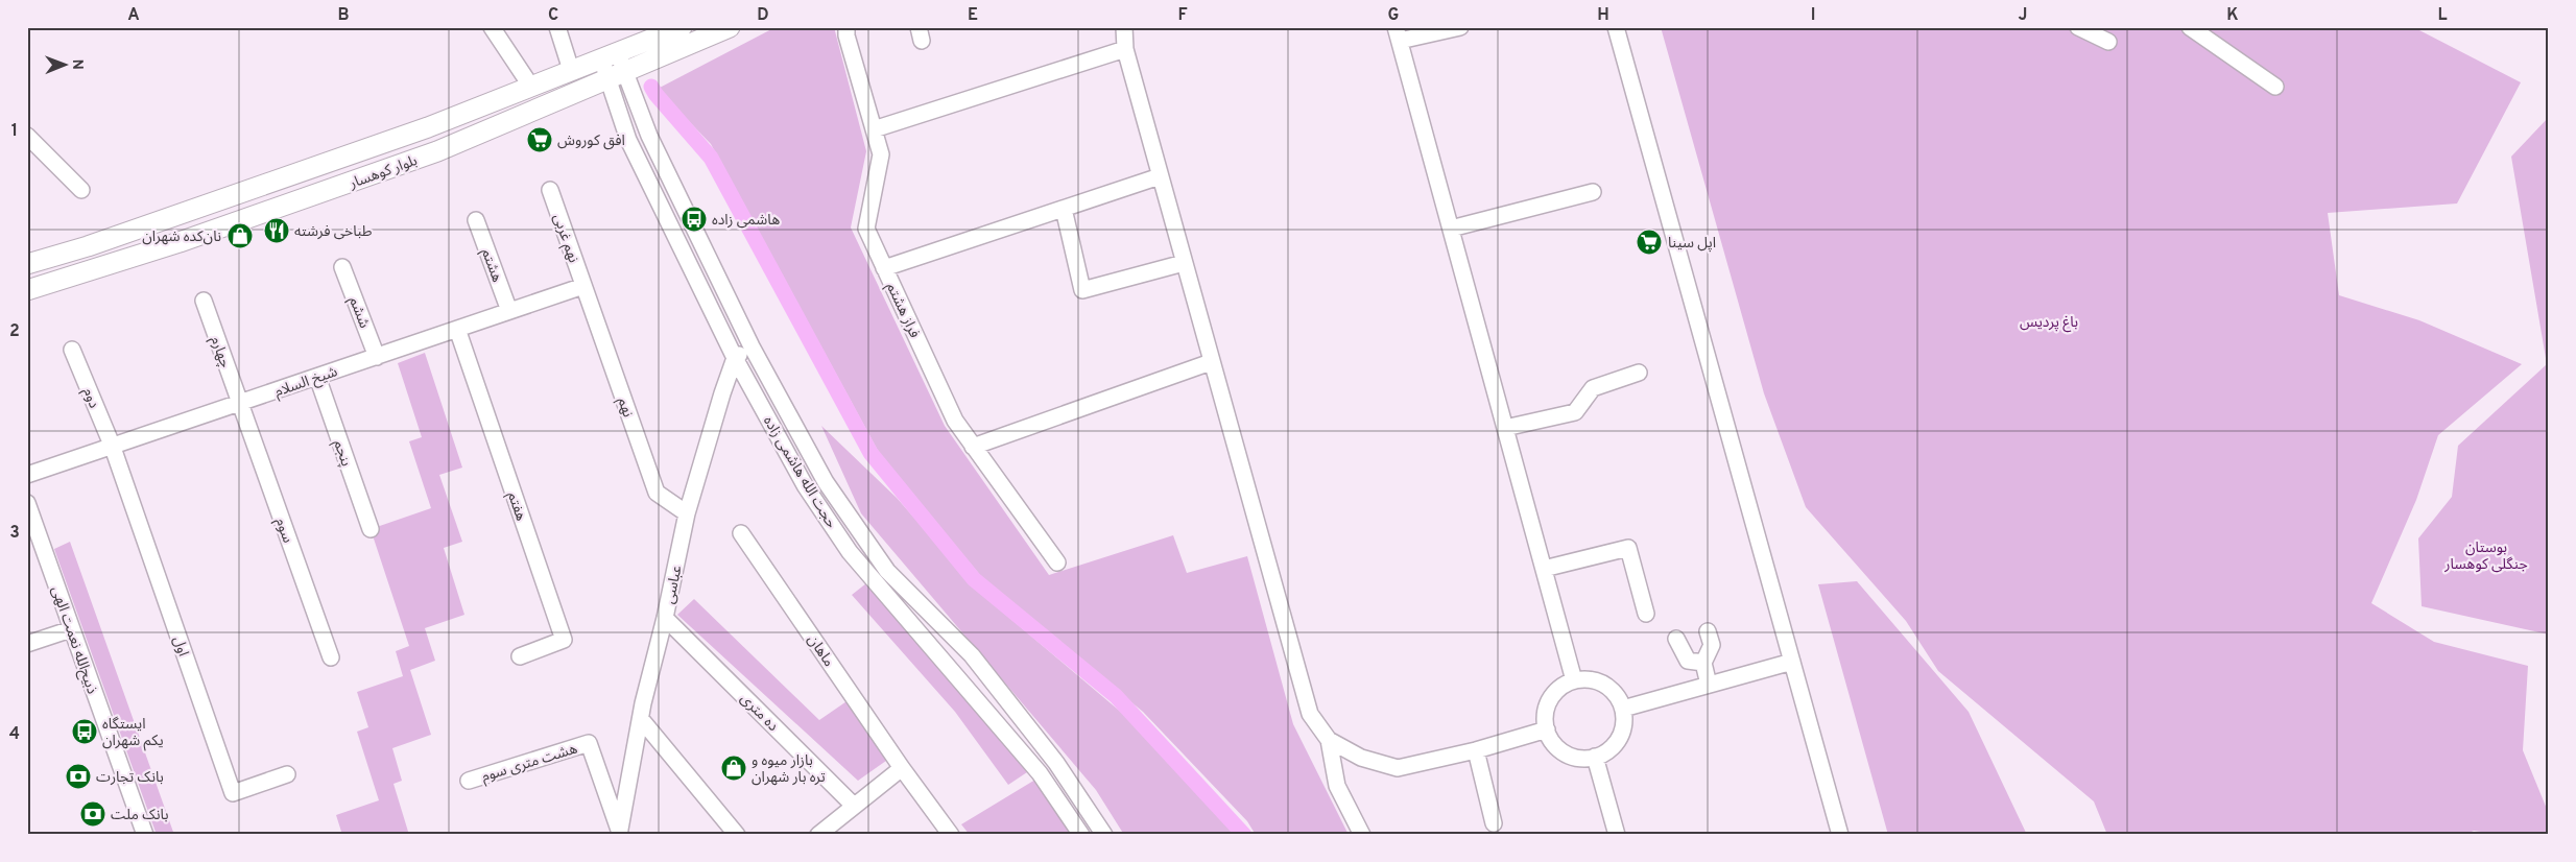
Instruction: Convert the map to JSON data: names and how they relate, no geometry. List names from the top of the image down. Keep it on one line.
{"streets":{"main road":["بلوار کوهسار"],"street":["نهم غربی","هشتم","فراز هشتم","ششم","چهارم","شیخ السلام","دوم","نهم","پنجم","حجت الله هاشمی زاده","هفتم","سوم","عباسی","ذبیح‌الله نعمت الهی","اول","ماهان","ده متری","هشت متری سوم"]},"crossings":[["بلوار کوهسار","حجت الله هاشمی زاده"],["نهم غربی","شیخ السلام"],["نهم غربی","نهم"],["هشتم","شیخ السلام"],["ششم","شیخ السلام"],["چهارم","شیخ السلام"],["چهارم","سوم"],["شیخ السلام","دوم"],["شیخ السلام","نهم"],["شیخ السلام","پنجم"],["شیخ السلام","هفتم"],["شیخ السلام","سوم"],["شیخ السلام","اول"],["دوم","اول"],["نهم","عباسی"],["حجت الله هاشمی زاده","عباسی"],["عباسی","ده متری"],["عباسی","هشت متری سوم"]],"parks":["باغ پردیس","بوستان جنگلی کوهسار"],"places":{"supermarket":["افق کوروش","اپل سینا"],"bus stop":["هاشمی زاده","ایستگاه یکم شهران"],"restaurant":["طباخی فرشته"],"shop":["نان‌کده شهران","بازار میوه و تره بار شهران"],"bank":["بانک تجارت","بانک ملت"]},"north":"right","grid":{"columns":["A","B","C","D","E","F","G","H","I","J","K","L"],"rows":["1","2","3","4"]}}
